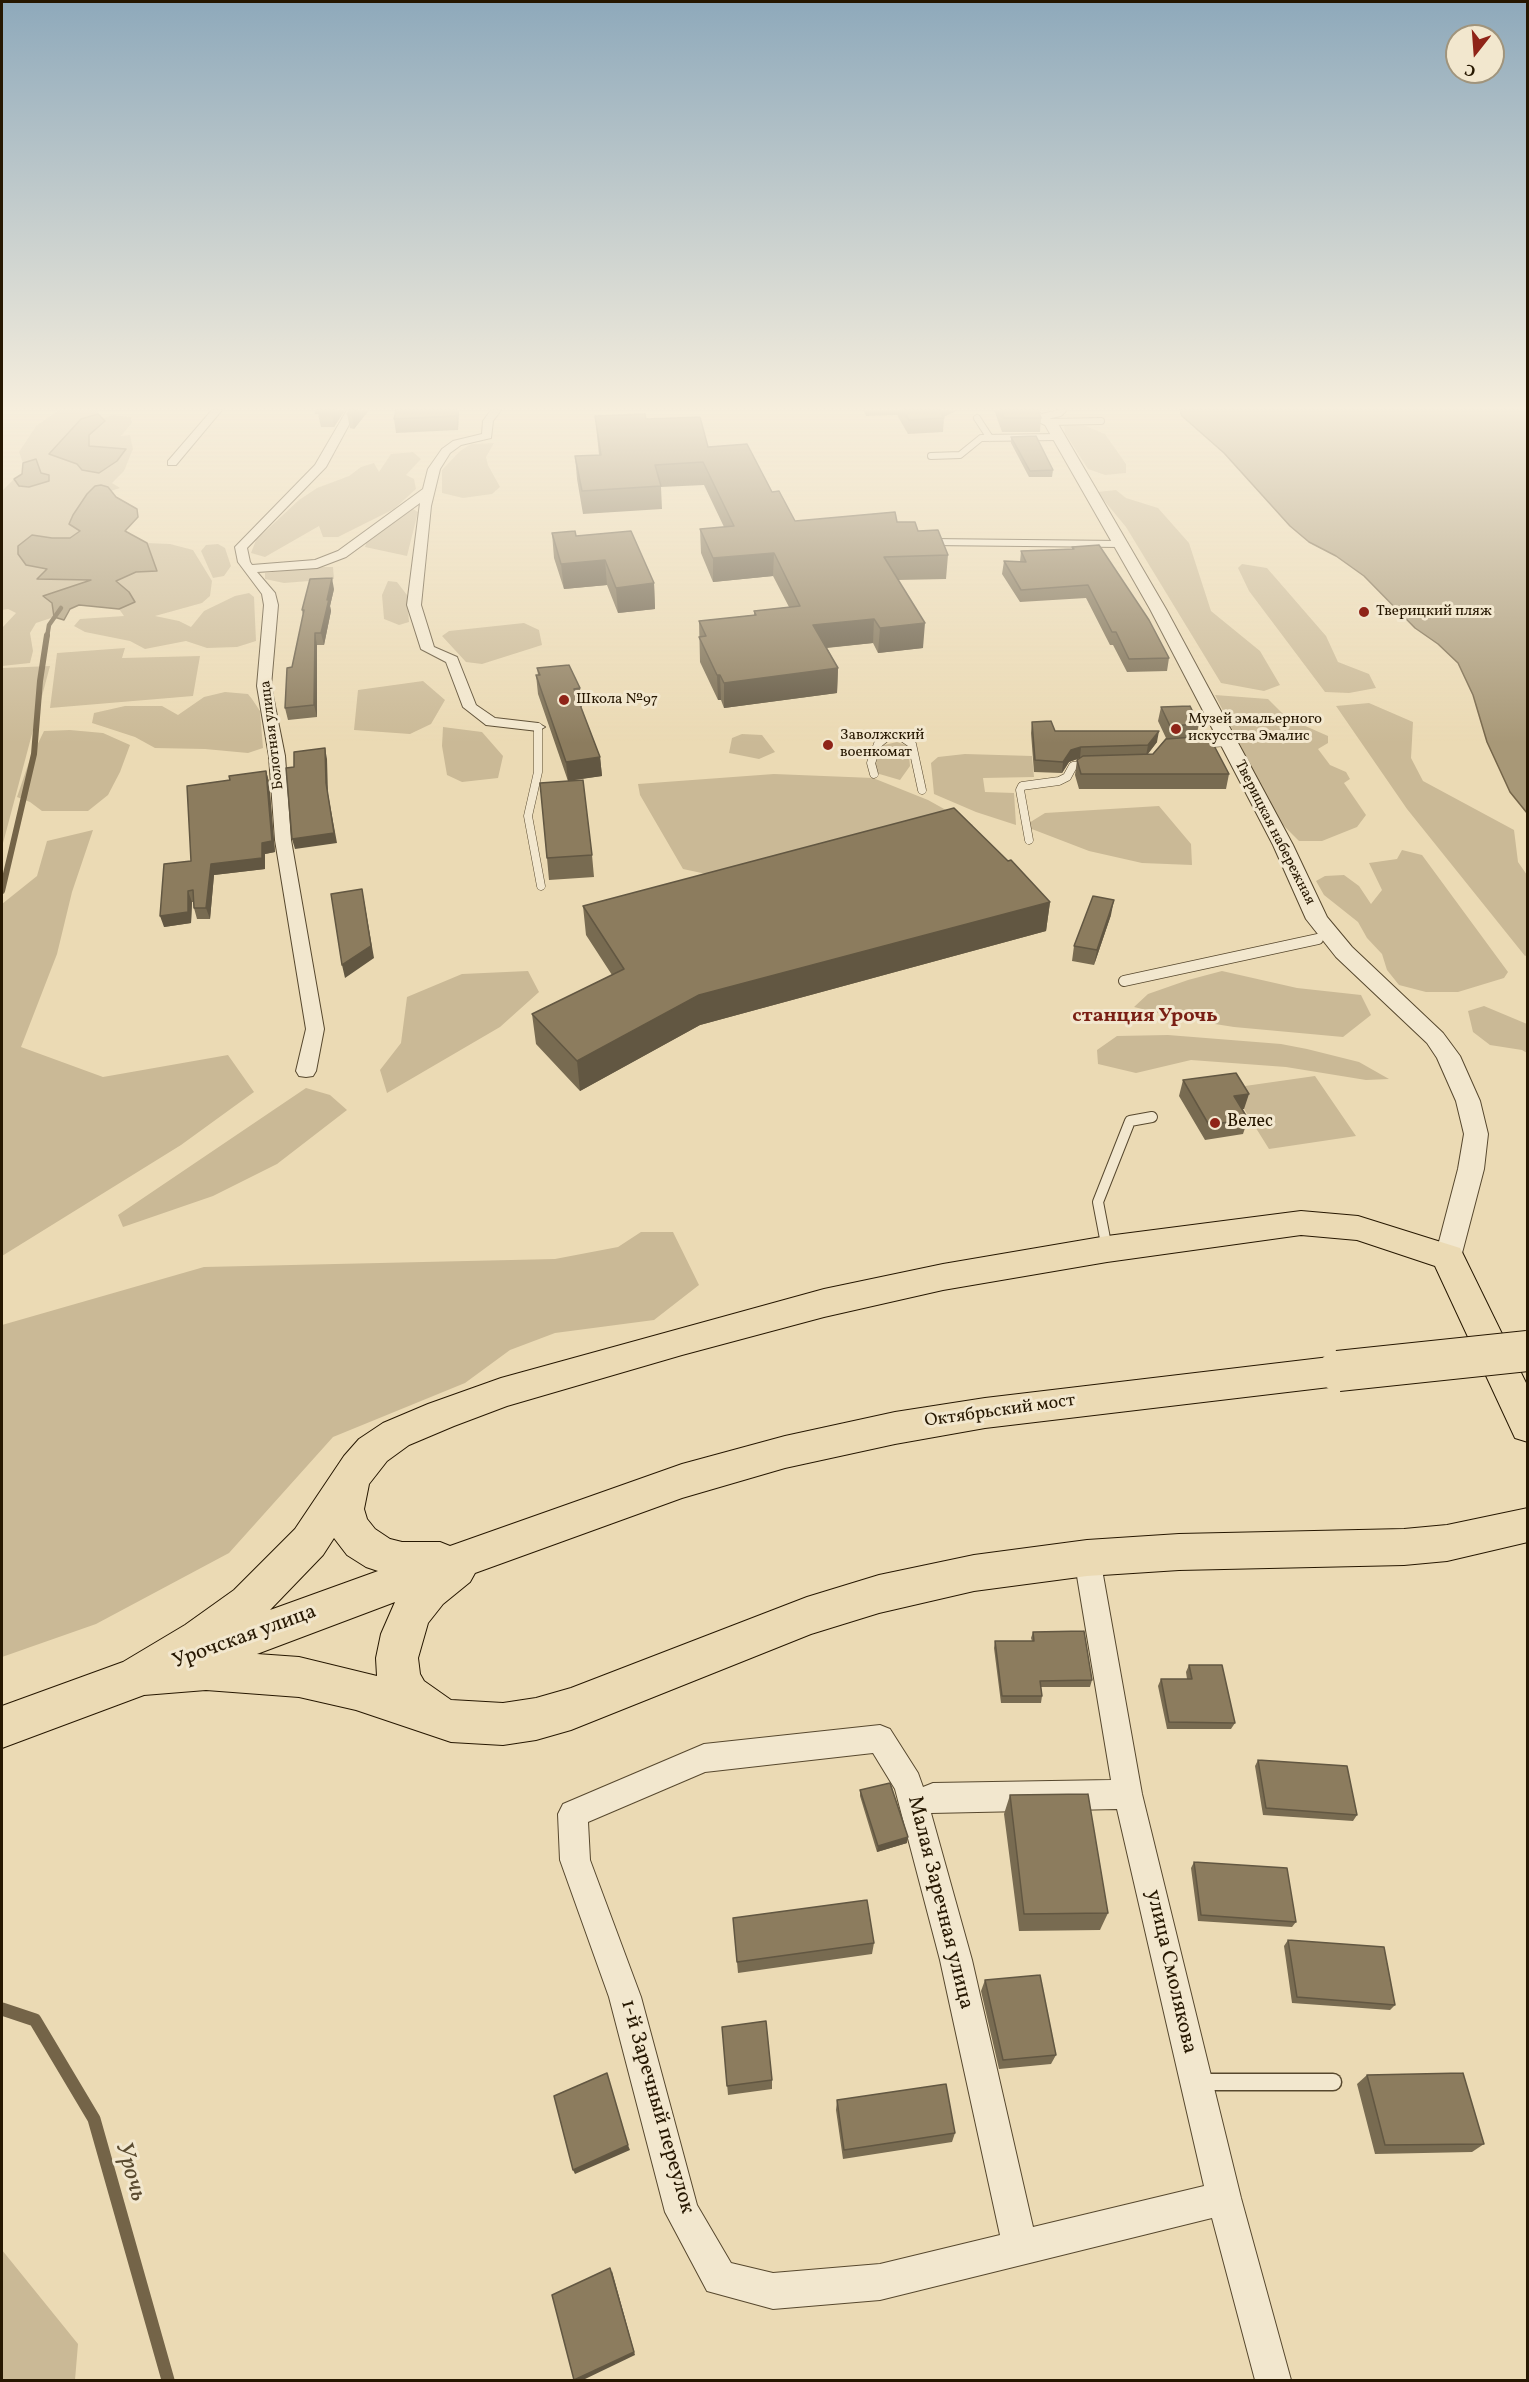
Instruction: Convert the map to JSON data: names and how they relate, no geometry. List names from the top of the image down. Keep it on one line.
{"streets":{"main road":["Октябрьский мост","Урочская улица"],"street":["Болотная улица","Тверицкая набережная","Малая Заречная улица","улица Смолякова","1-й Заречный переулок"]},"crossings":[["Октябрьский мост","Урочская улица"],["Малая Заречная улица","1-й Заречный переулок"],["улица Смолякова","1-й Заречный переулок"]],"districts":["станция Урочь"],"water":["Урочь"],"places":["Тверицкий пляж","Школа №97","Музей эмальерного искусства Эмалис","Заволжский военкомат","Велес"],"north":"bottom"}
